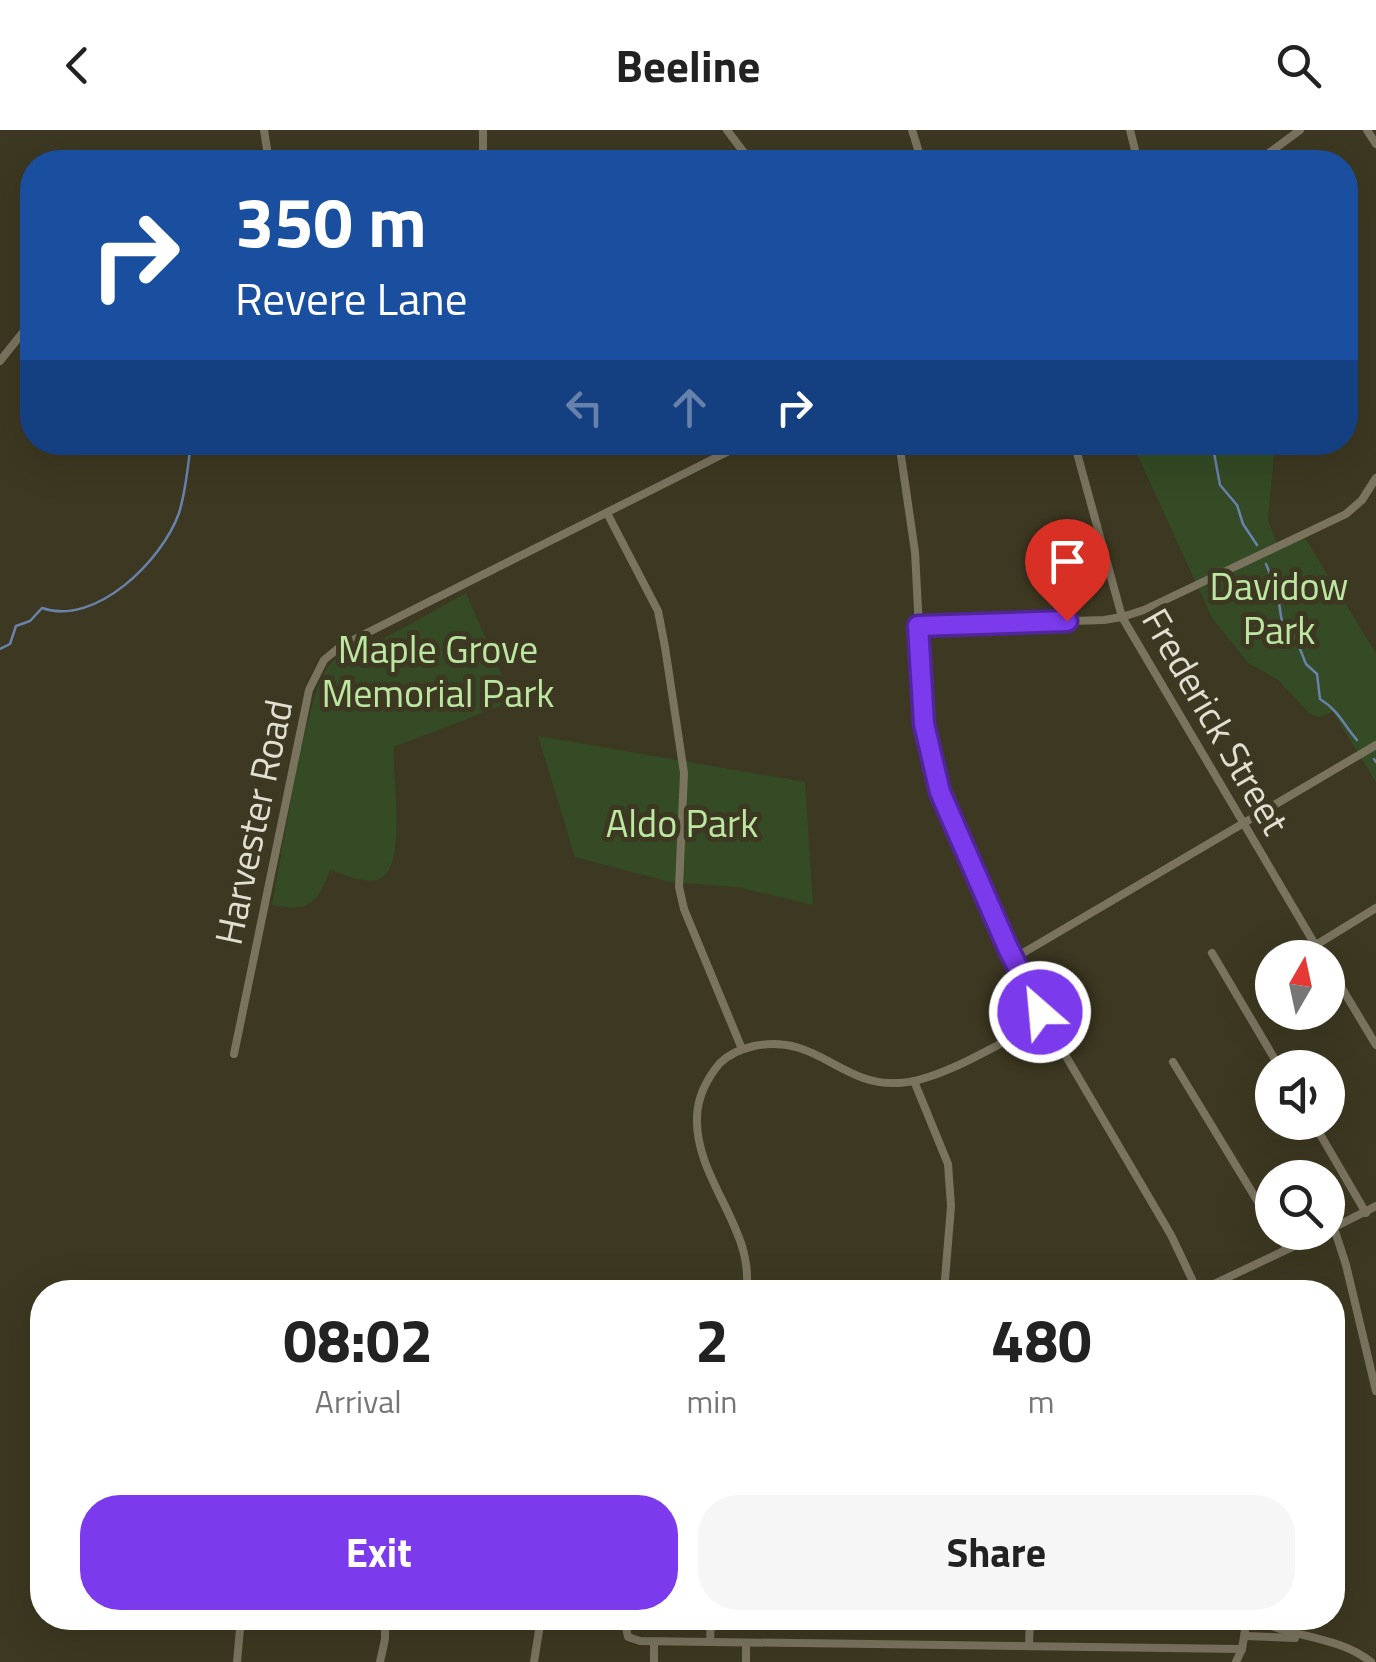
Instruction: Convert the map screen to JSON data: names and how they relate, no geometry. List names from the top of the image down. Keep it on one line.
{"streets":{"street":["Frederick Street","Harvester Road"]},"parks":["Davidow Park","Maple Grove Memorial Park","Aldo Park"],"north":"top","page":{"header":"Beeline","turn":["350 m","Revere Lane"],"eta":["08:02","Arrival","2","min","480","m"],"buttons":["Exit","Share"]}}
